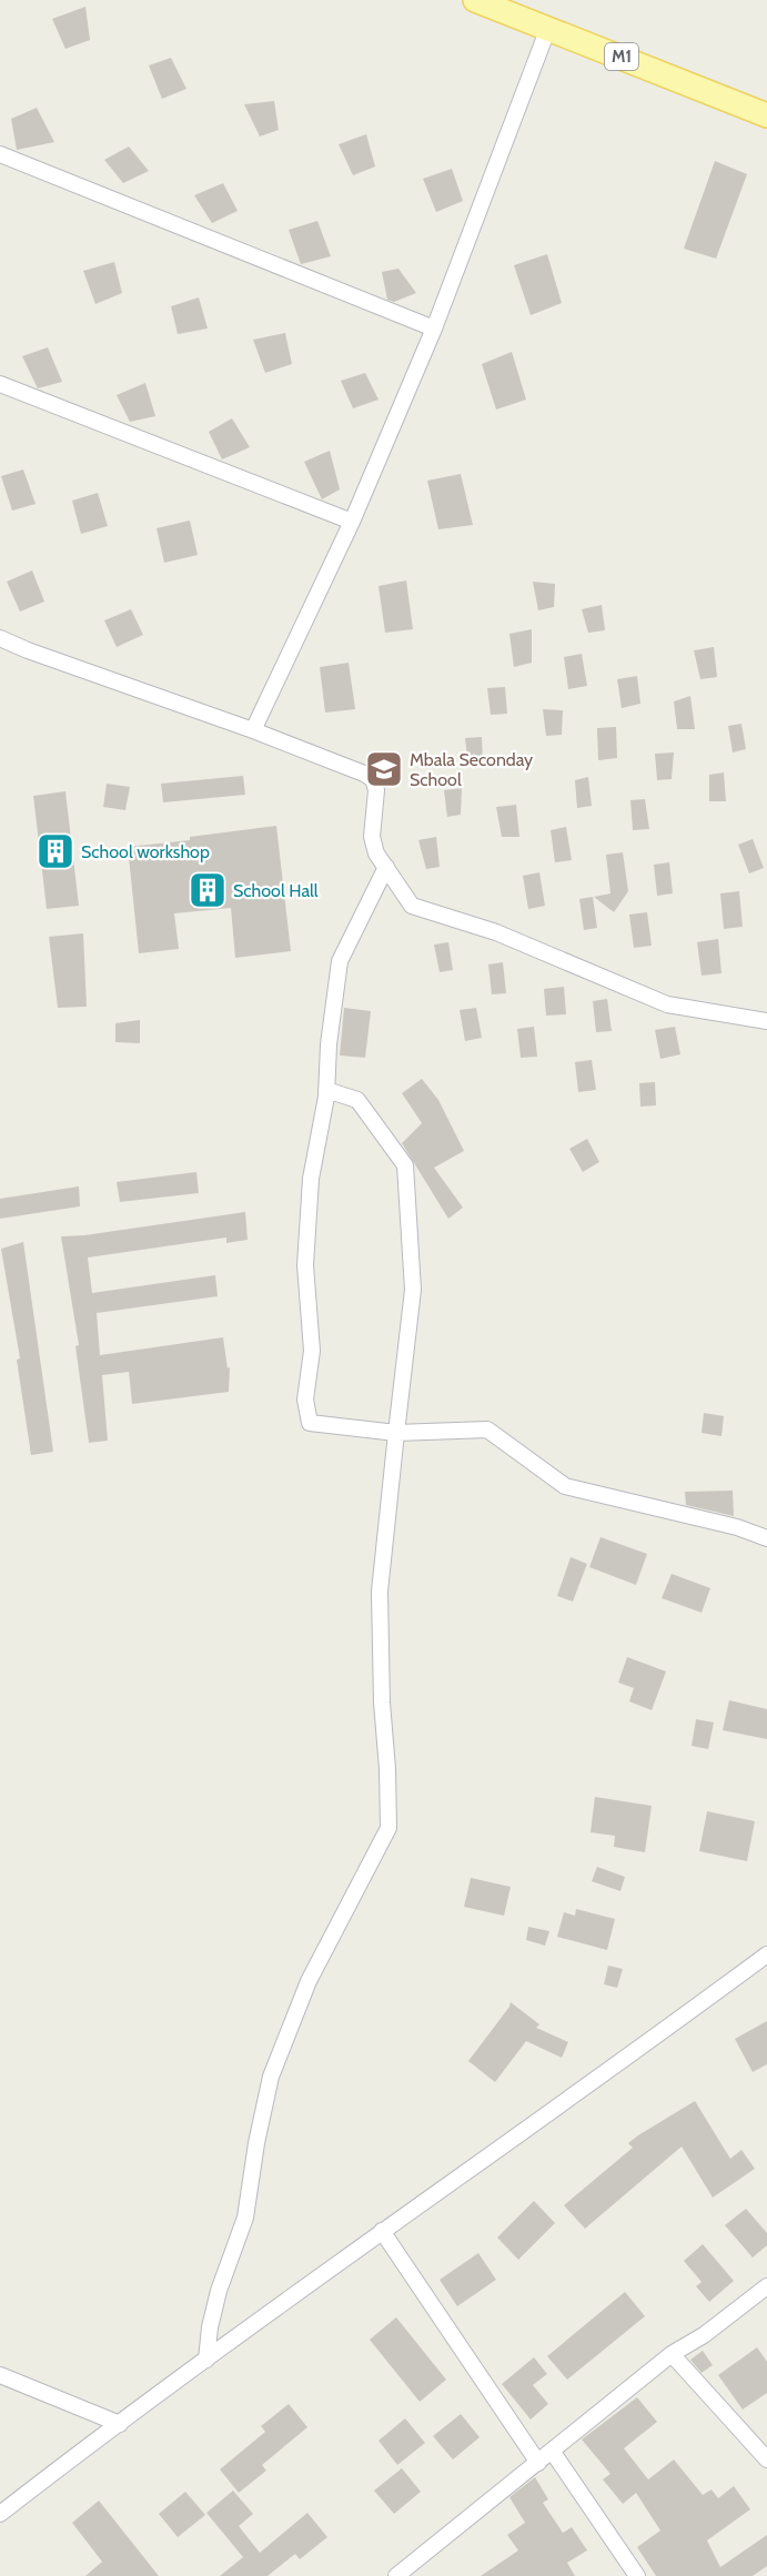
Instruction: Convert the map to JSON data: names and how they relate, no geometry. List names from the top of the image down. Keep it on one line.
{"streets":{"main road":["M1"]},"places":{"school or university":["Mbala Seconday School"],"building":["School workshop","School Hall"]}}
